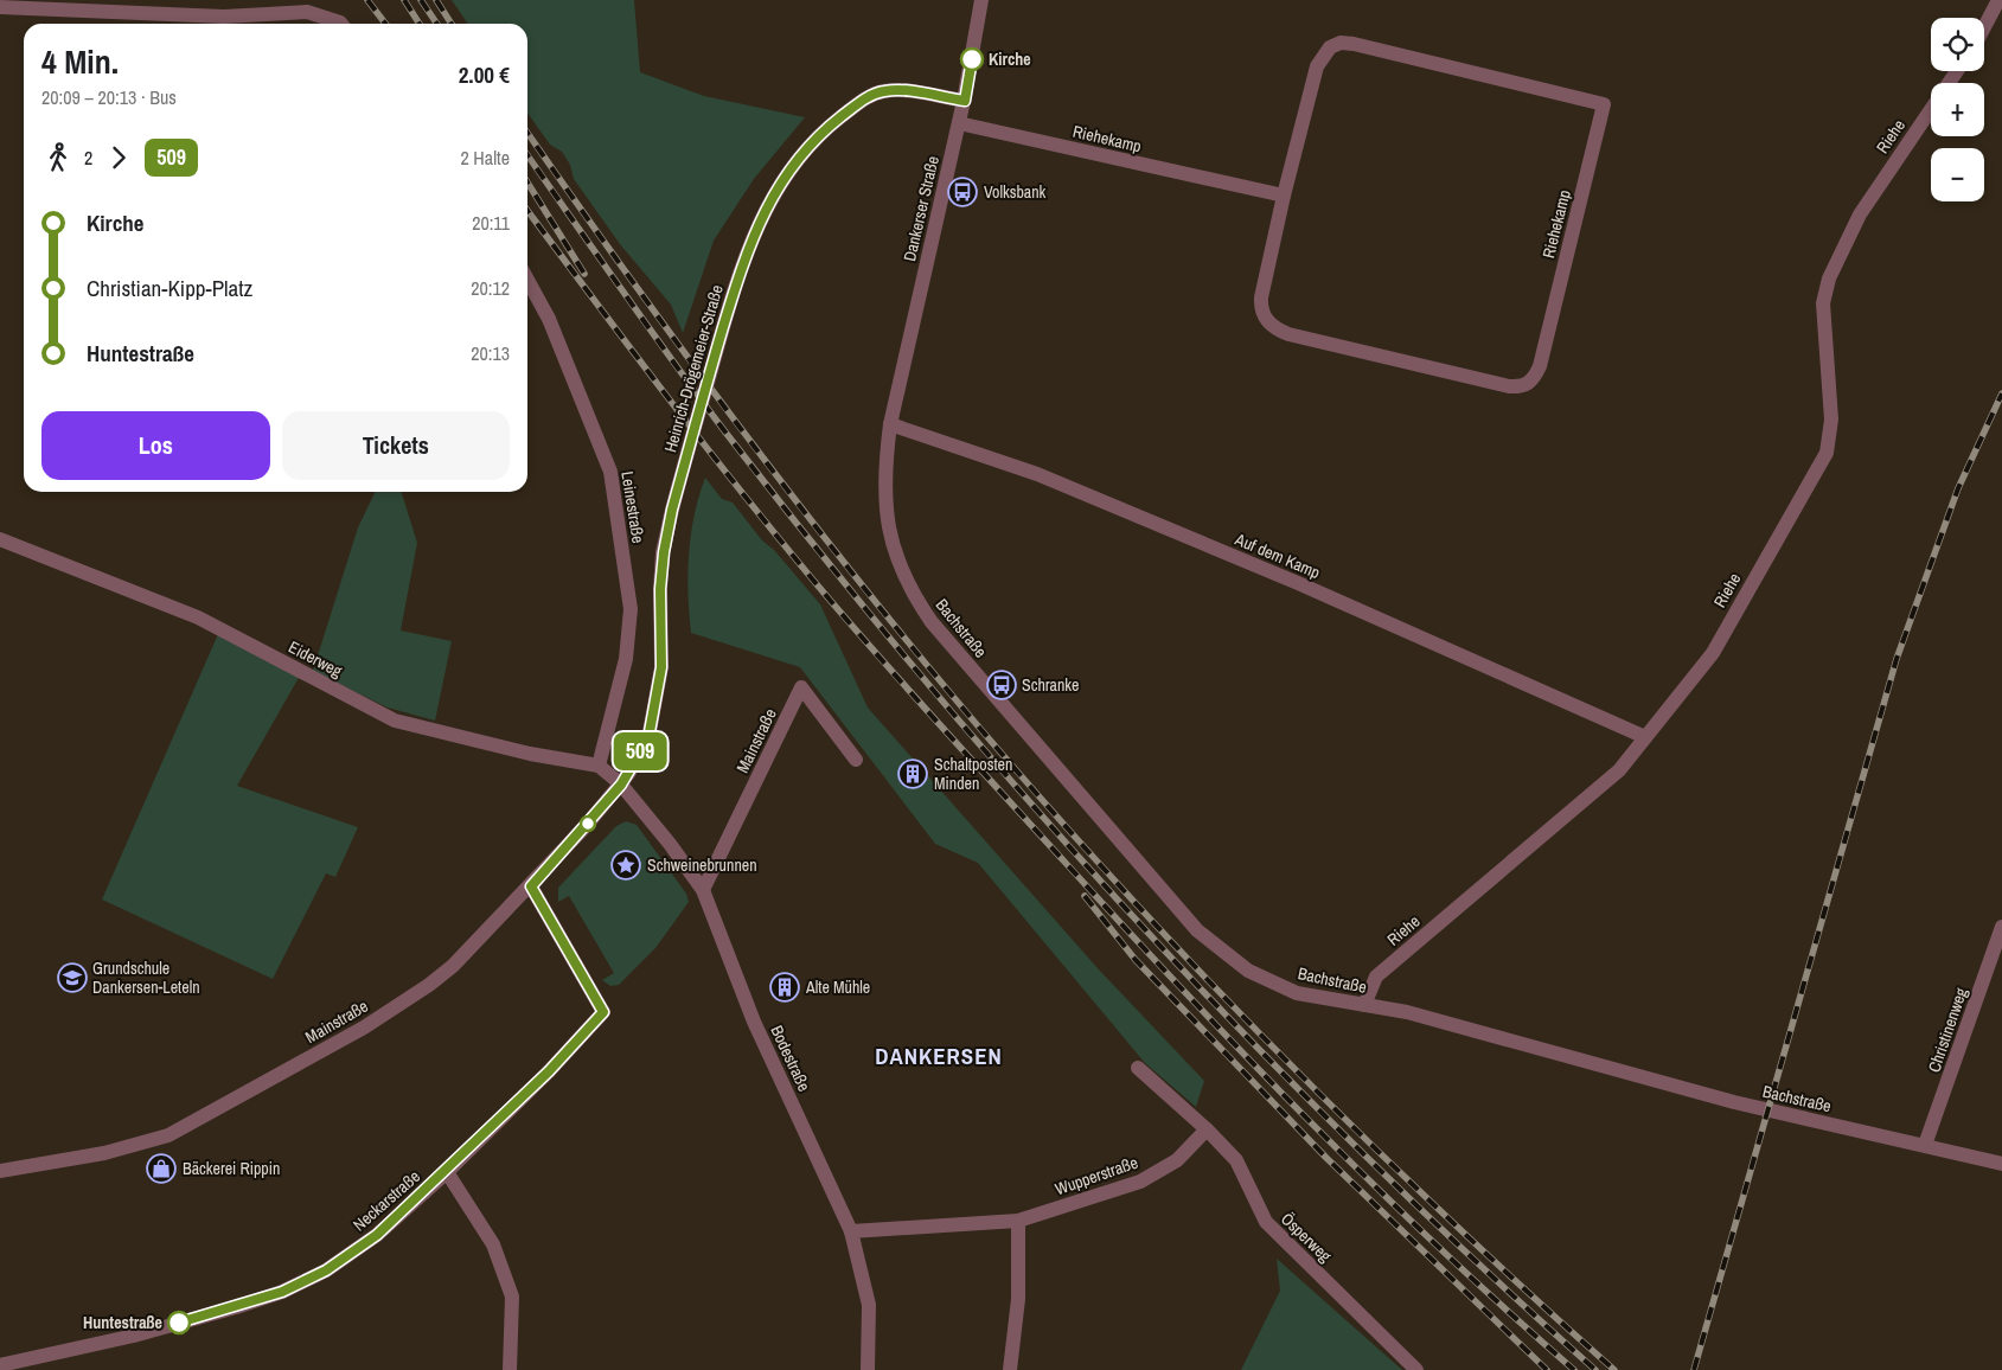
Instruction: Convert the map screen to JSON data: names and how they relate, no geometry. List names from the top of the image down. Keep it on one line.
{"streets":{"street":["Riehe","Riehekamp","Dankerser Straße","Heinrich-Drögemeier-Straße","Leinestraße","Auf dem Kamp","Bachstraße","Eiderweg","Mainstraße","Christinenweg","Bodestraße","Wupperstraße","Neckarstraße","Ösperweg"]},"crossings":[["Riehe","Auf dem Kamp"],["Riehe","Bachstraße"],["Riehekamp","Dankerser Straße"],["Dankerser Straße","Heinrich-Drögemeier-Straße"],["Dankerser Straße","Auf dem Kamp"],["Dankerser Straße","Bachstraße"],["Heinrich-Drögemeier-Straße","Mainstraße"],["Heinrich-Drögemeier-Straße","Bodestraße"],["Leinestraße","Eiderweg"],["Auf dem Kamp","Bachstraße"],["Bachstraße","Christinenweg"],["Mainstraße","Bodestraße"],["Mainstraße","Neckarstraße"],["Bodestraße","Wupperstraße"],["Wupperstraße","Ösperweg"]],"districts":["DANKERSEN"],"places":{"other":["Kirche","Huntestraße"],"bus stop":["Volksbank","Schranke"],"building":["Schaltposten Minden","Alte Mühle"],"place":["Schweinebrunnen"],"school or university":["Grundschule Dankersen-Leteln"],"shop":["Bäckerei Rippin"]},"lines":["bus line 509"],"page":{"on_map":"509","map_buttons":["+","−"],"heading":["4 Min.","20:09 – 20:13 · Bus","2.00 €"],"legs":["2","509","2 Halte"],"list":[{"name":"Kirche","value":"20:11"},{"name":"Christian-Kipp-Platz","value":"20:12"},{"name":"Huntestraße","value":"20:13"}],"buttons":["Los","Tickets"]}}
